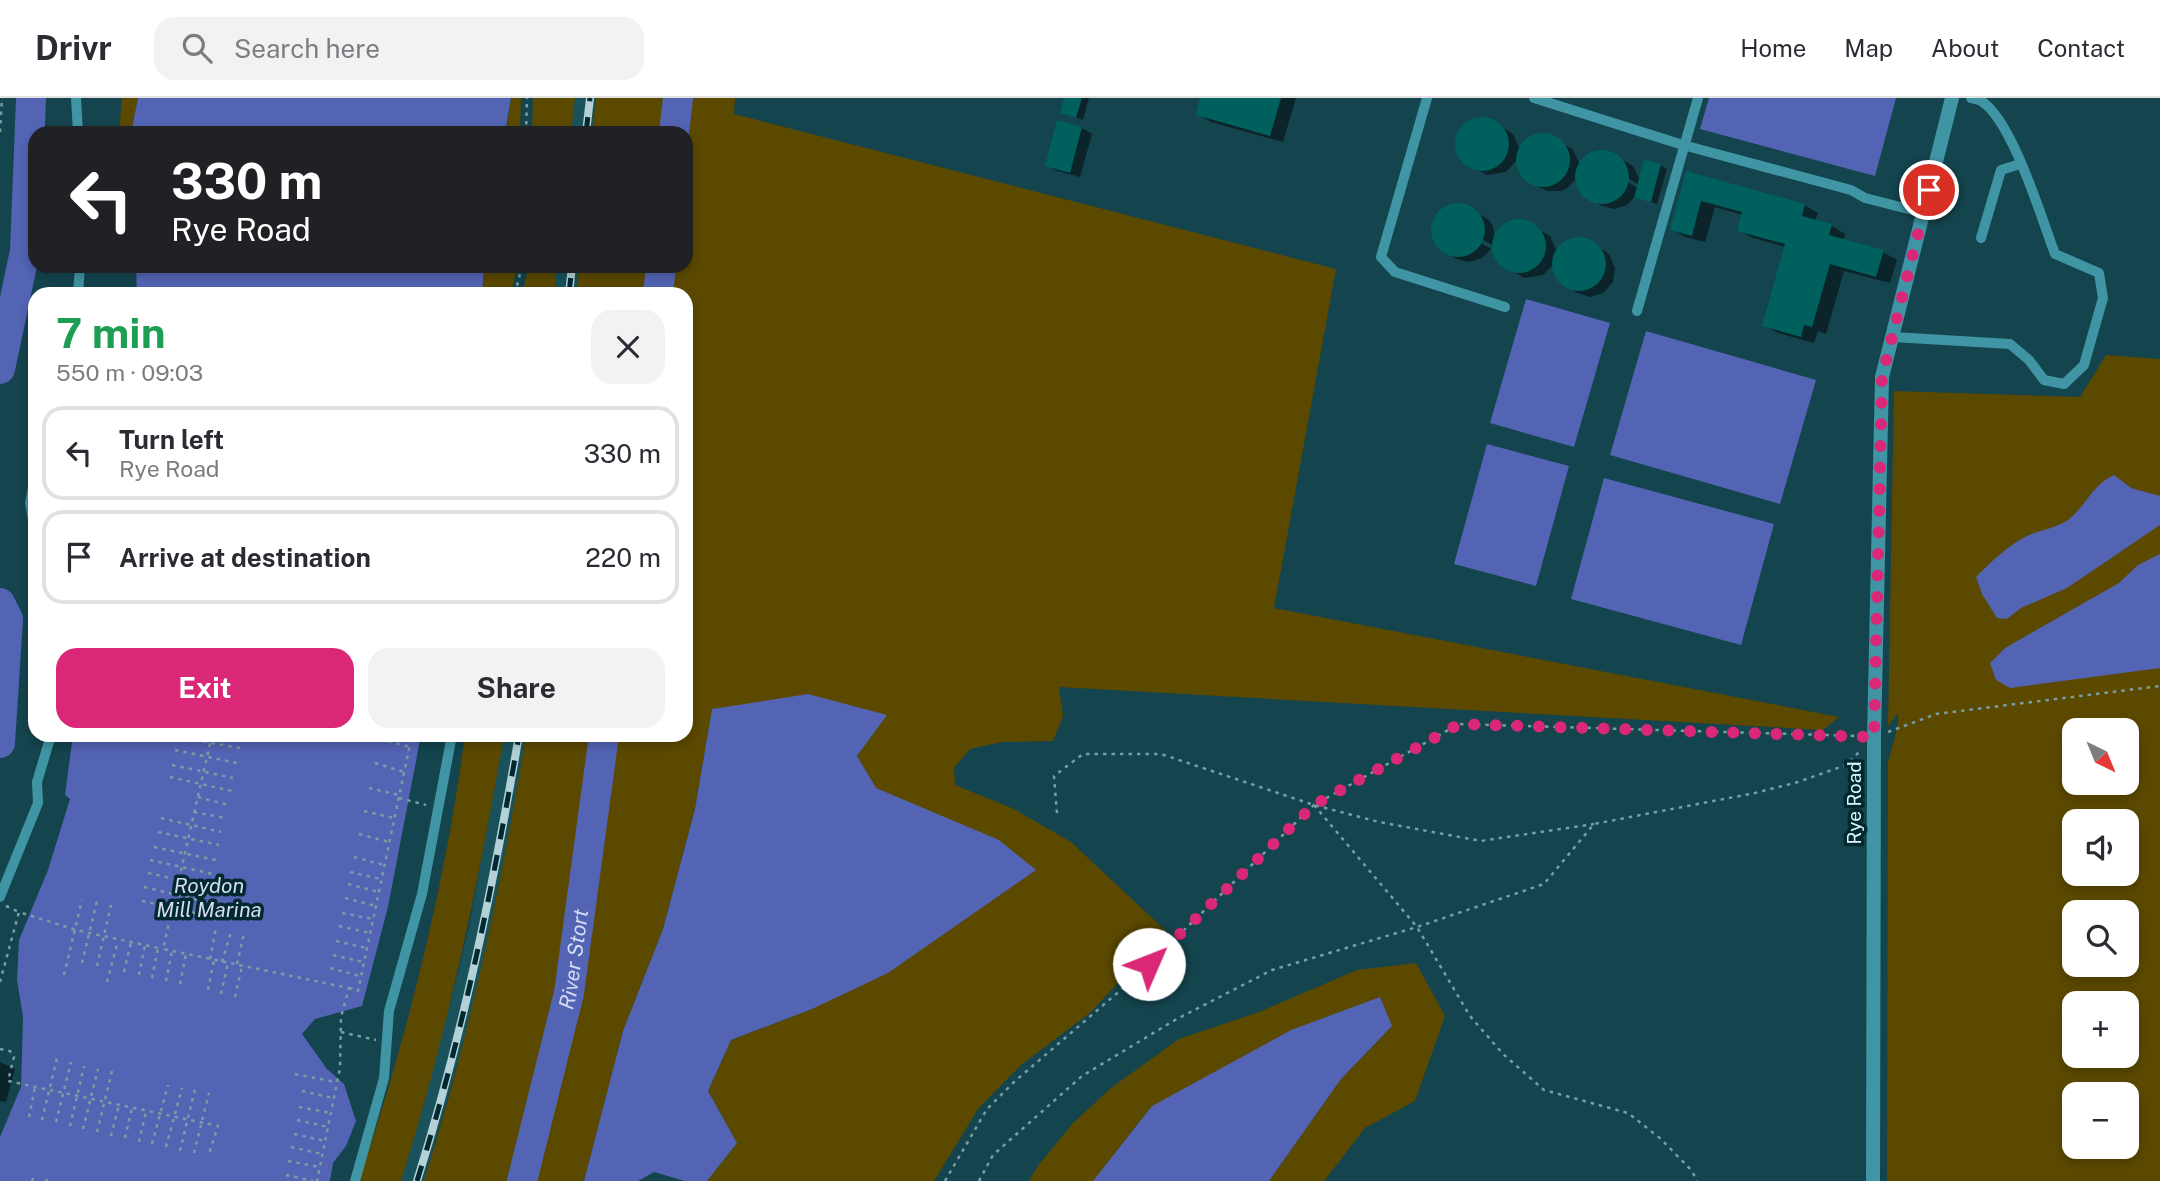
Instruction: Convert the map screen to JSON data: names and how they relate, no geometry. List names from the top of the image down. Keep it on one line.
{"streets":{"street":["Rye Road"]},"water":["Roydon Mill Marina","River Stort"],"north":"bottom right","page":{"header":"Drivr","search":"Search here","nav":["Home","Map","About","Contact"],"turn":["330 m","Rye Road"],"heading":["7 min","550 m · 09:03"],"list":[{"name":"Turn left","note":"Rye Road","value":"330 m"},{"name":"Arrive at destination","value":"220 m"}],"buttons":["Exit","Share"],"map_buttons":["+","−"]}}
